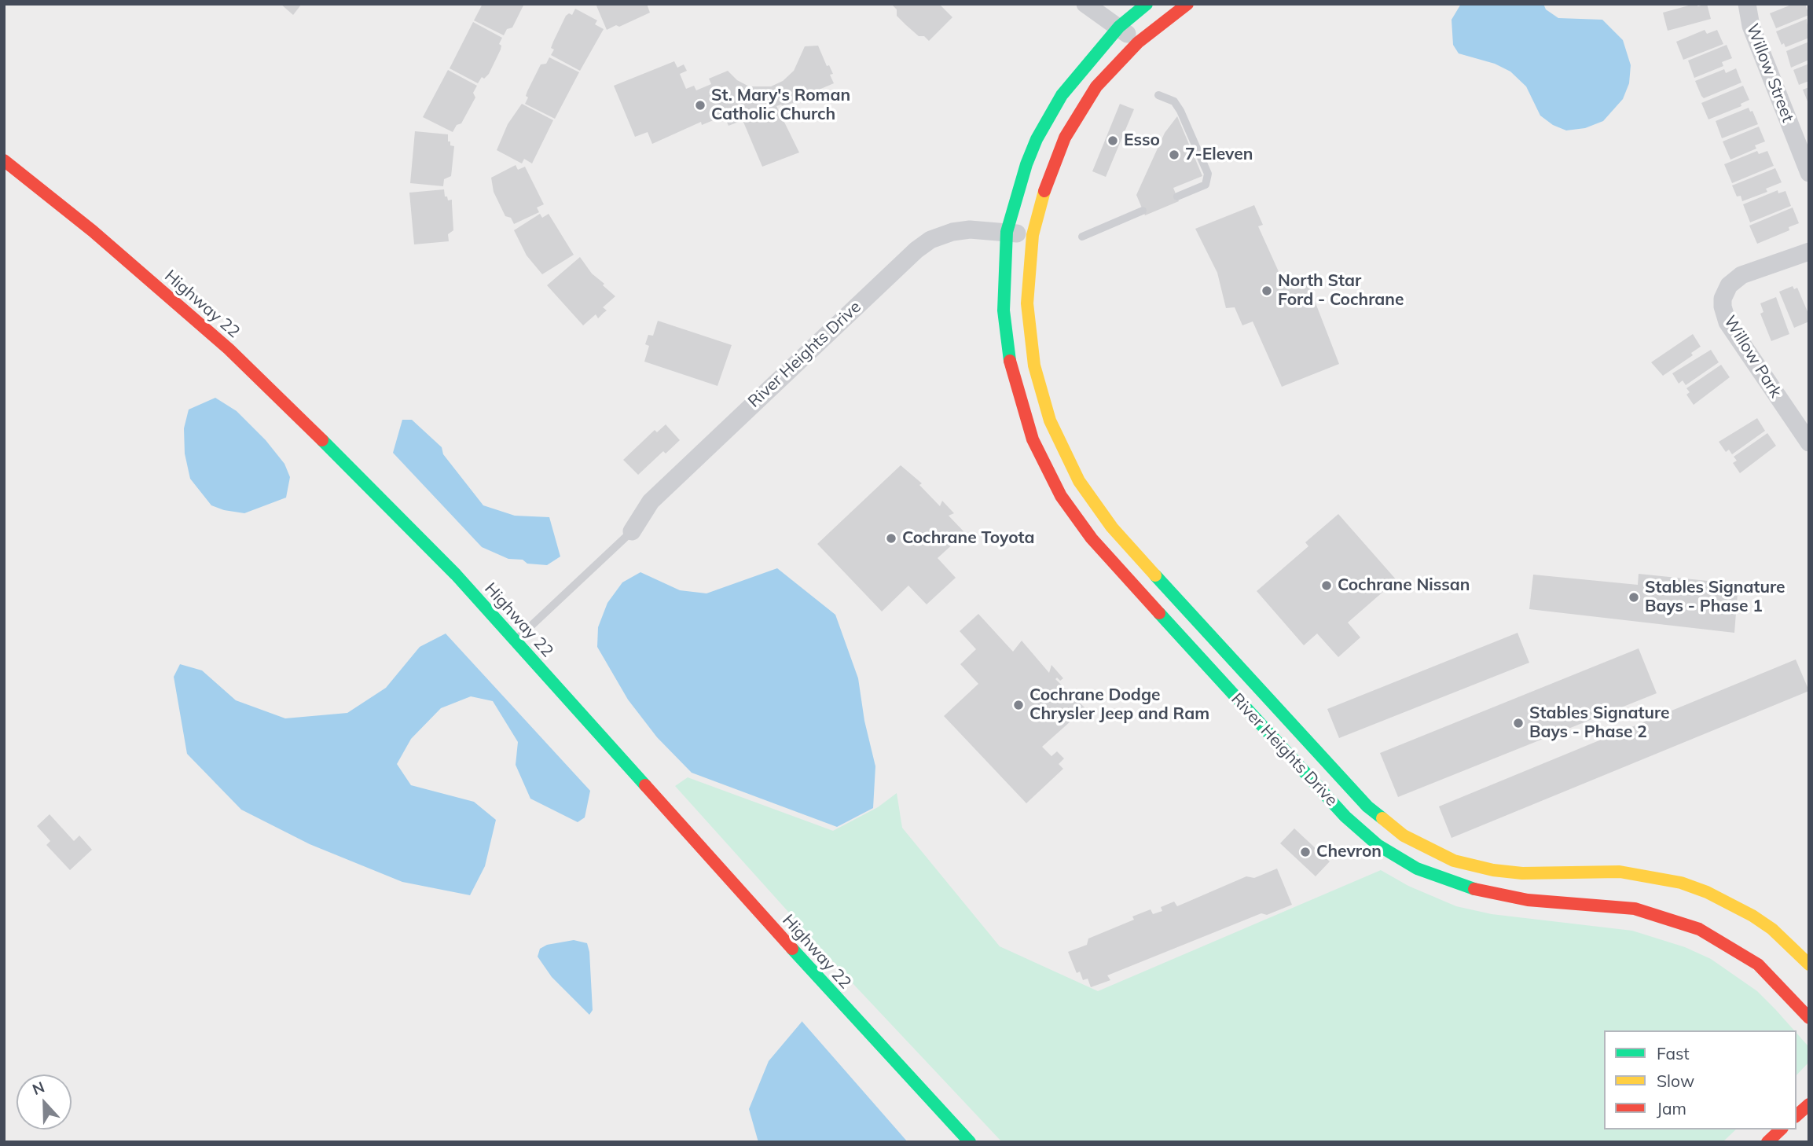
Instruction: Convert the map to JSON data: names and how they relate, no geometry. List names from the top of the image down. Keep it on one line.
{"streets":{"street":["Willow Street","Highway 22","River Heights Drive","Willow Park"]},"places":["St. Mary's Roman Catholic Church","Esso","7-Eleven","North Star Ford - Cochrane","Cochrane Toyota","Cochrane Nissan","Stables Signature Bays - Phase 1","Cochrane Dodge Chrysler Jeep and Ram","Stables Signature Bays - Phase 2","Chevron"],"legend":["Fast","Slow","Jam"],"north":"top"}
